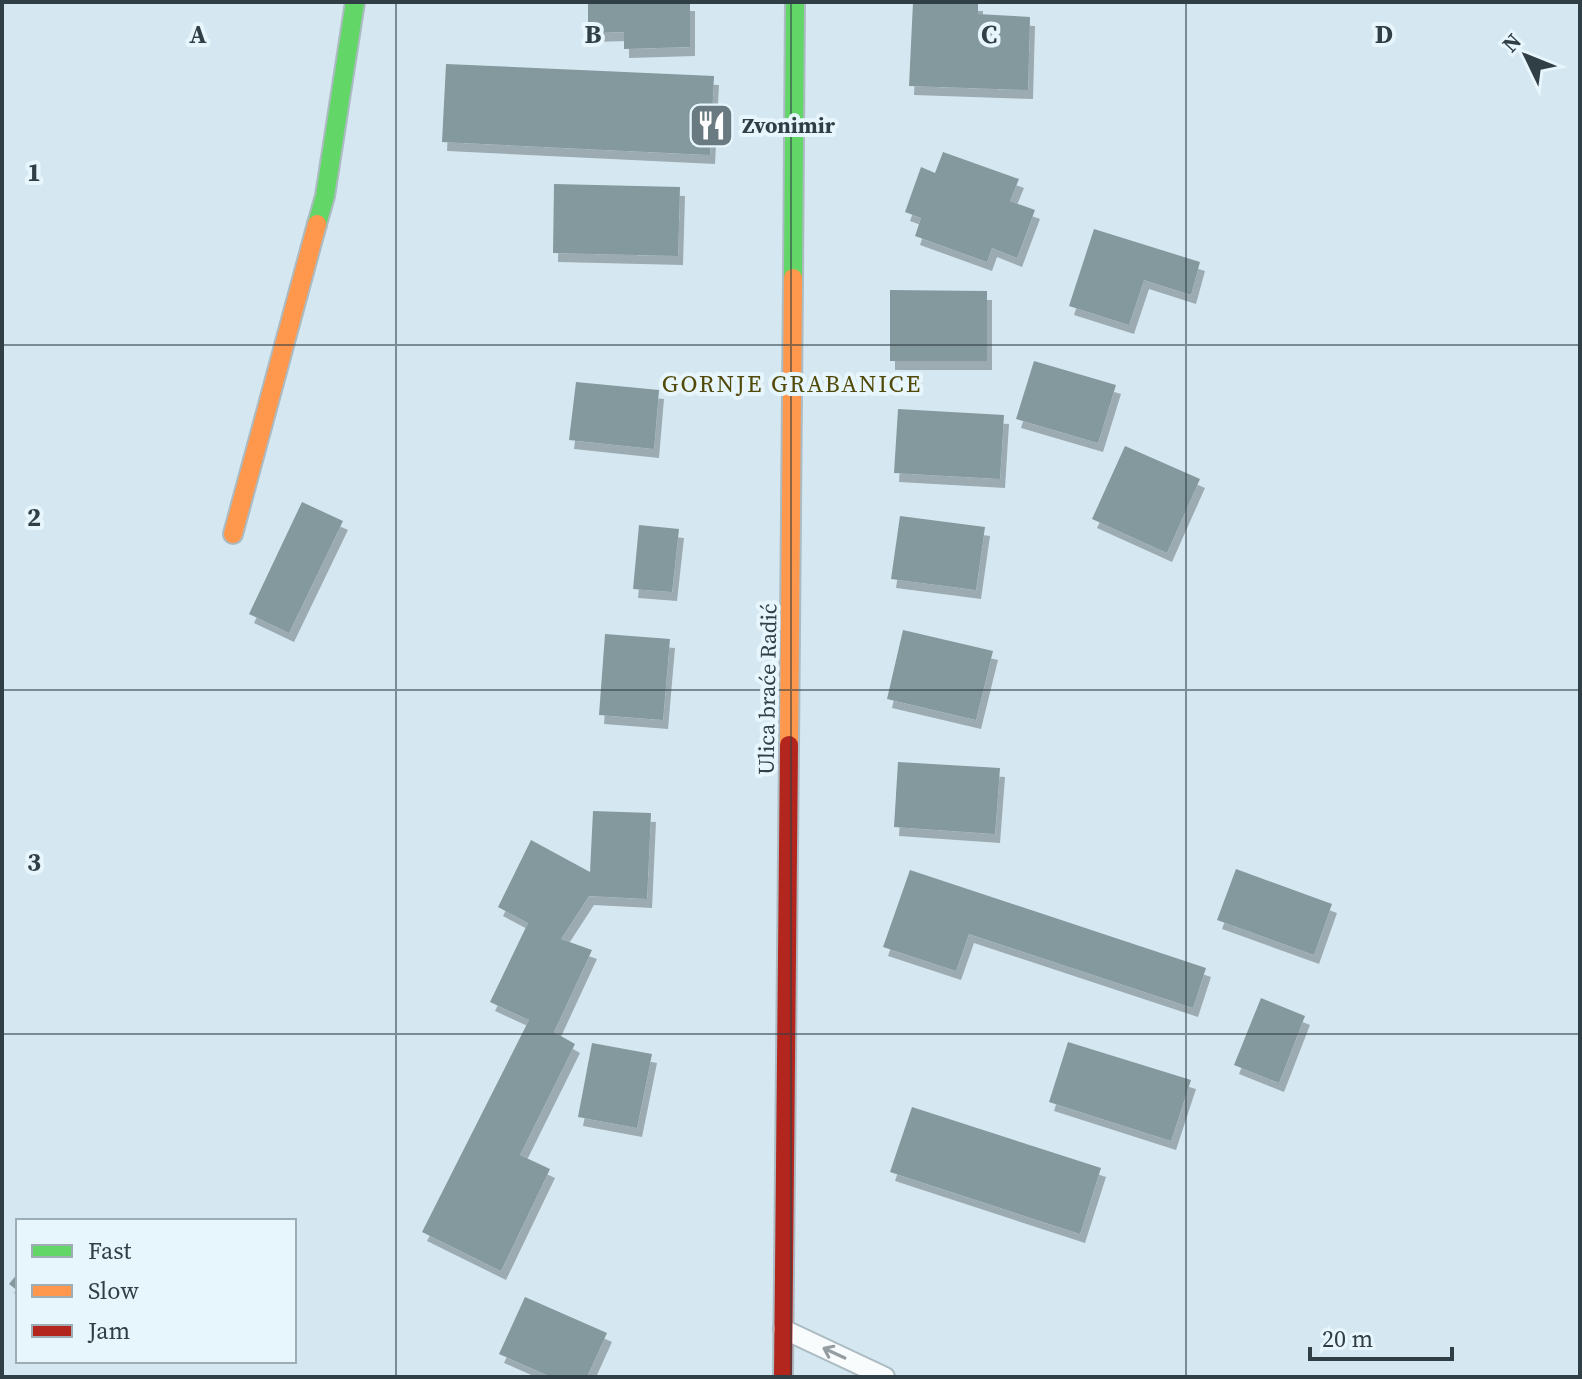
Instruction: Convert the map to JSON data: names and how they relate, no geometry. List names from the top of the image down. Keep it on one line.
{"streets":{"main road":["Ulica braće Radić"]},"districts":["GORNJE GRABANICE"],"places":{"restaurant":["Zvonimir"]},"legend":["Fast","Slow","Jam"],"scale_bar":"20 m","north":"top left","grid":{"columns":["A","B","C","D"],"rows":["1","2","3"]}}
